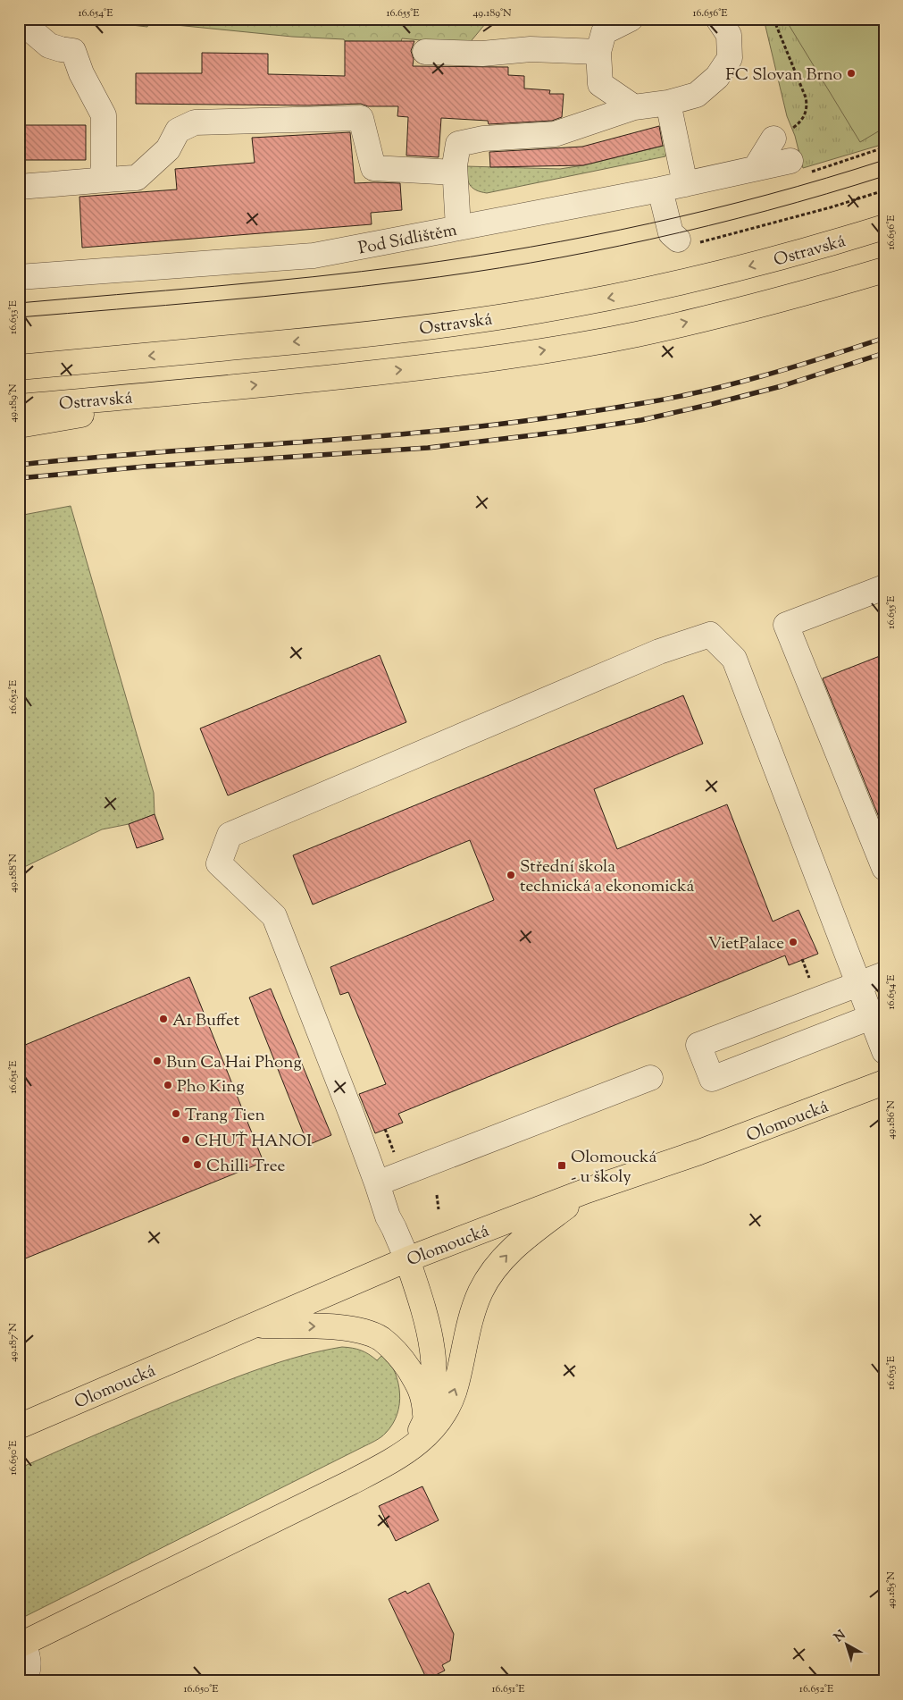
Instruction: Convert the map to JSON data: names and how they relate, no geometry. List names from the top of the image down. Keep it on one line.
{"streets":{"main road":["Ostravská","Olomoucká"],"street":["Pod Sídlištěm"]},"places":{"other":["FC Slovan Brno","Střední škola technická a ekonomická","VietPalace","A1 Buffet","Bun Ca Hai Phong","Pho King","Trang Tien","CHUŤ HANOI","Chilli Tree"],"transit":["Olomoucká - u školy"]},"north":"top left","coordinates":["16.654°E","16.655°E","49.189°N","16.656°E","16.653°E","16.652°E","49.188°N","16.651°E","49.186°N","49.187°N","16.650°E","49.185°N"]}
